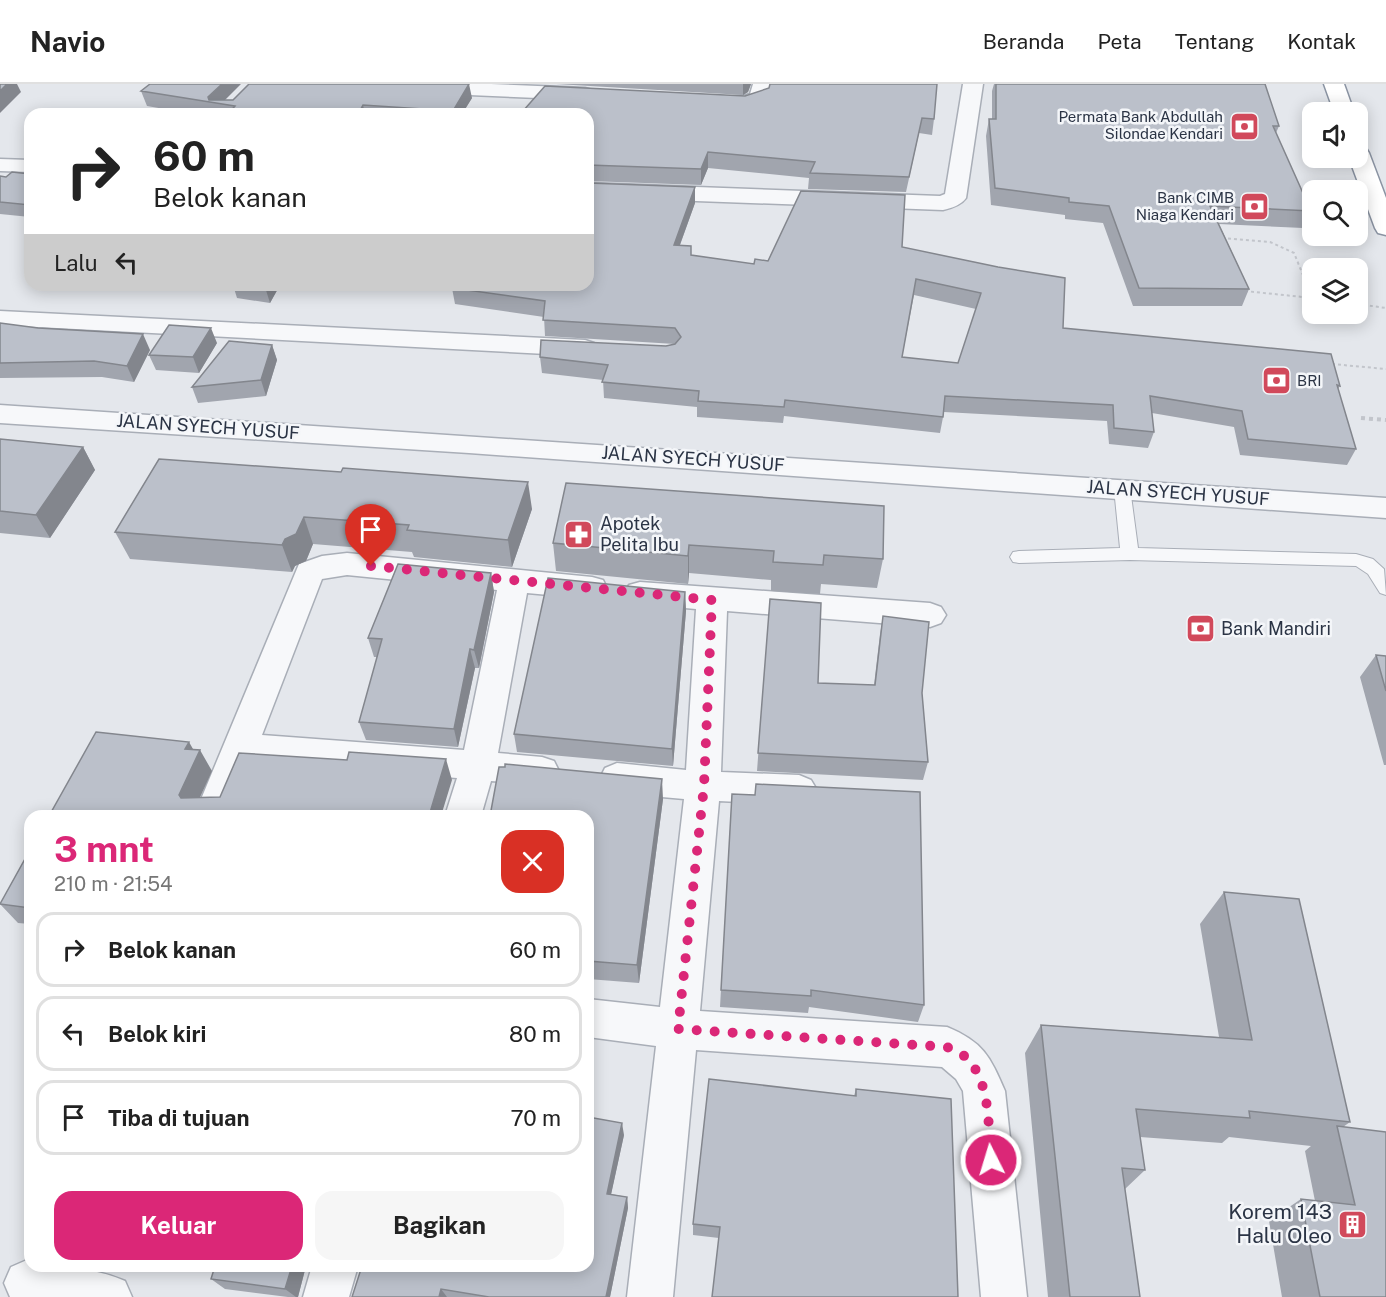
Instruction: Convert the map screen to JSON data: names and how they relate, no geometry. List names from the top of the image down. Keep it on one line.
{"streets":{"street":["JALAN SYECH YUSUF"]},"places":{"bank":["Permata Bank Abdullah Silondae Kendari","Bank CIMB Niaga Kendari","BRI","Bank Mandiri"],"pharmacy":["Apotek Pelita Ibu"],"building":["Korem 143 Halu Oleo"]},"page":{"header":"Navio","nav":["Beranda","Peta","Tentang","Kontak"],"turn":["60 m","Belok kanan"],"then":"Lalu","heading":["3 mnt","210 m · 21:54"],"list":[{"name":"Belok kanan","value":"60 m"},{"name":"Belok kiri","value":"80 m"},{"name":"Tiba di tujuan","value":"70 m"}],"buttons":["Keluar","Bagikan"]}}
